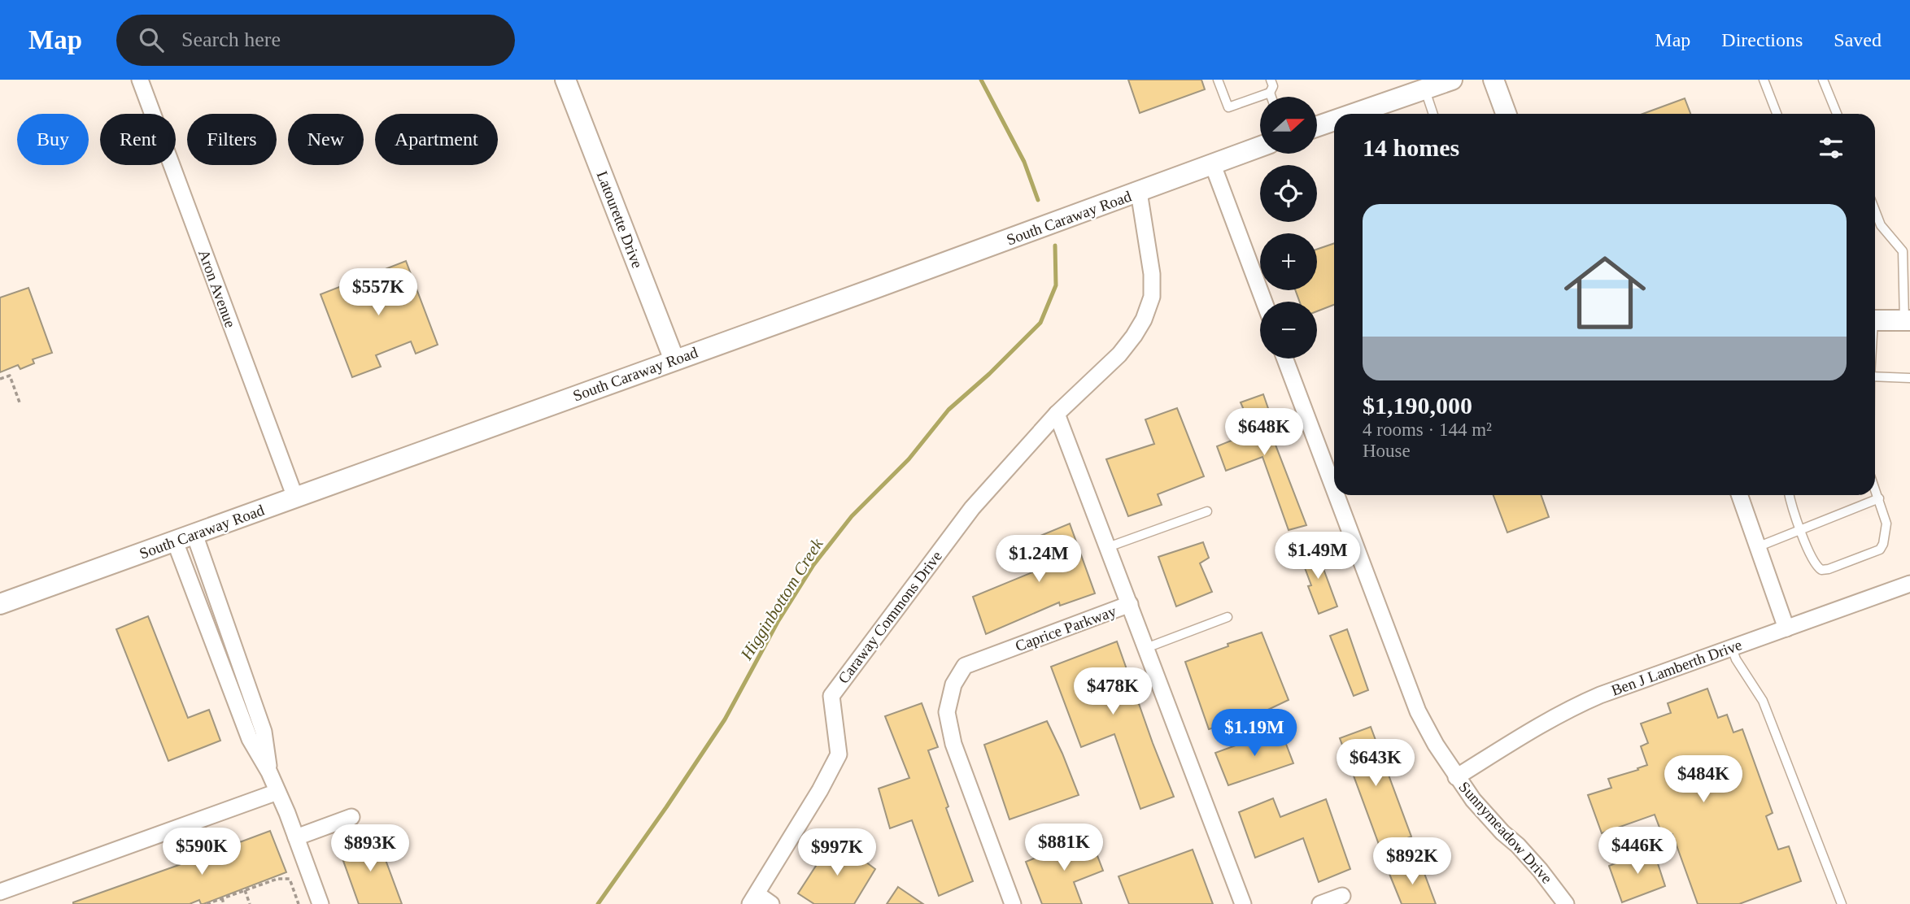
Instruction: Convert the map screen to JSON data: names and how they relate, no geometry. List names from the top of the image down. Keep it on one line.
{"streets":{"street":["South Caraway Road","Latourette Drive","Aron Avenue","Caraway Commons Drive","Caprice Parkway","Ben J Lamberth Drive","Sunnymeadow Drive"]},"crossings":[["South Caraway Road","Latourette Drive"],["South Caraway Road","Aron Avenue"],["Caraway Commons Drive","Caprice Parkway"],["Ben J Lamberth Drive","Sunnymeadow Drive"]],"water":["Higginbottom Creek"],"north":"right","page":{"header":"Map","search":"Search here","nav":["Map","Directions","Saved"],"map_buttons":["+","−"],"chip":["Buy","Rent","Filters","New","Apartment"],"heading":"14 homes","list":[{"name":"$1,190,000","note":"4 rooms · 144 m² · House"}],"price":["$557K","$648K","$1.49M","$1.24M","$478K","$1.19M","$643K","$484K","$881K","$893K","$446K","$590K","$997K","$892K"]}}
